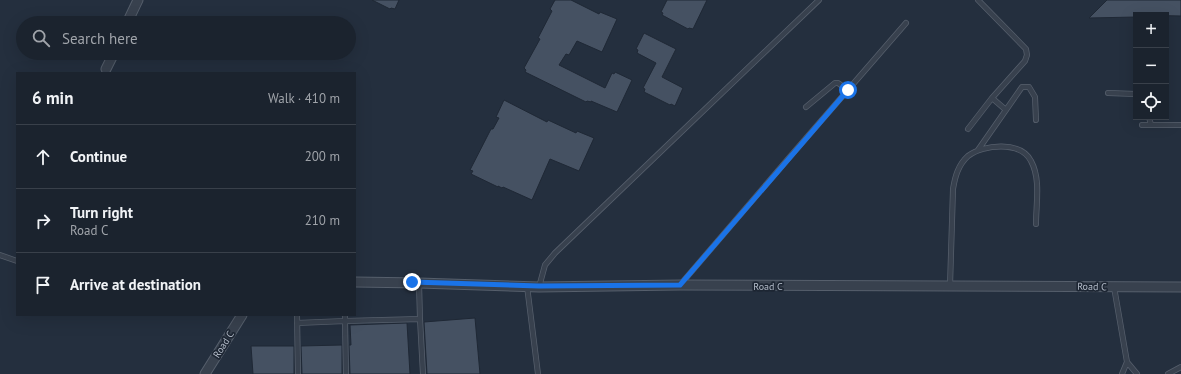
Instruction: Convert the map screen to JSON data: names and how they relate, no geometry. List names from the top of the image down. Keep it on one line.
{"streets":{"street":["Road C"]},"page":{"map_buttons":["+","−"],"search":"Search here","heading":["6 min","Walk · 410 m"],"list":[["Continue","200 m"],["Turn right","Road C","210 m"],"Arrive at destination"]}}
